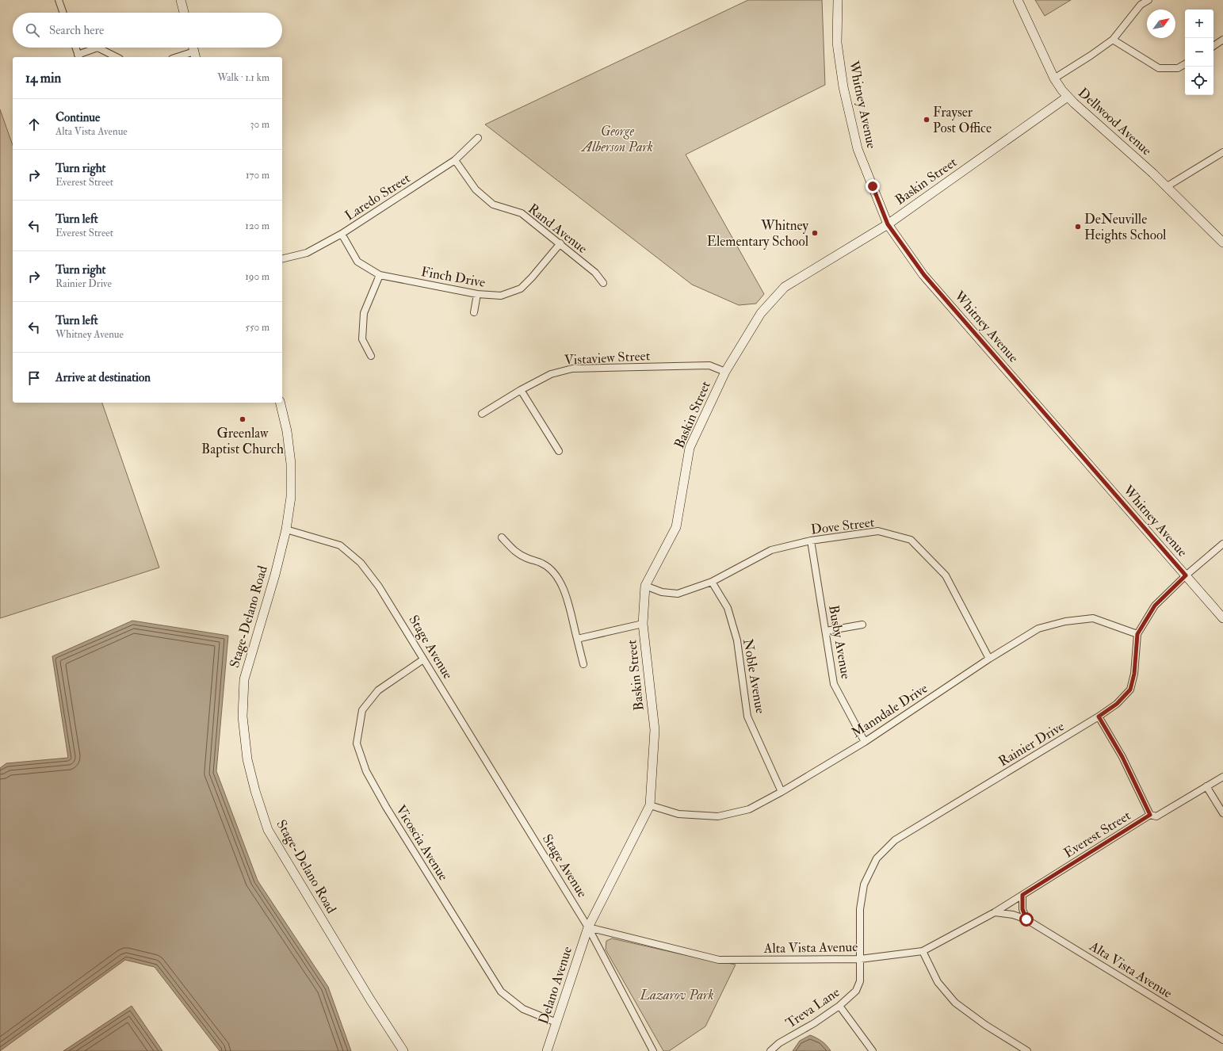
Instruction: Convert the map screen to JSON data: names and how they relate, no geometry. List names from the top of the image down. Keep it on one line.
{"streets":{"street":["Whitney Avenue","Dellwood Avenue","Baskin Street","Laredo Street","Rand Avenue","Finch Drive","Vistaview Street","Dove Street","Stage-Delano Road","Busby Avenue","Stage Avenue","Noble Avenue","Manndale Drive","Rainier Drive","Everest Street","Vicoscia Avenue","Alta Vista Avenue","Delano Avenue","Treva Lane"]},"crossings":[["Whitney Avenue","Baskin Street"],["Whitney Avenue","Rainier Drive"],["Dellwood Avenue","Baskin Street"],["Baskin Street","Vistaview Street"],["Baskin Street","Dove Street"],["Baskin Street","Stage Avenue"],["Baskin Street","Manndale Drive"],["Baskin Street","Alta Vista Avenue"],["Baskin Street","Delano Avenue"],["Laredo Street","Rand Avenue"],["Laredo Street","Finch Drive"],["Rand Avenue","Finch Drive"],["Dove Street","Busby Avenue"],["Dove Street","Noble Avenue"],["Dove Street","Manndale Drive"],["Stage-Delano Road","Stage Avenue"],["Busby Avenue","Manndale Drive"],["Stage Avenue","Vicoscia Avenue"],["Stage Avenue","Alta Vista Avenue"],["Stage Avenue","Delano Avenue"],["Noble Avenue","Manndale Drive"],["Manndale Drive","Rainier Drive"],["Rainier Drive","Everest Street"],["Rainier Drive","Alta Vista Avenue"],["Rainier Drive","Treva Lane"],["Everest Street","Alta Vista Avenue"],["Vicoscia Avenue","Delano Avenue"],["Alta Vista Avenue","Delano Avenue"],["Alta Vista Avenue","Treva Lane"]],"parks":["George Alberson Park","Lazarov Park"],"places":["Frayser Post Office","DeNeuville Heights School","Whitney Elementary School","Greenlaw Baptist Church"],"north":"top right","page":{"map_buttons":["+","−"],"search":"Search here","heading":["14 min","Walk · 1.1 km"],"list":[["Continue","Alta Vista Avenue","30 m"],["Turn right","Everest Street","170 m"],["Turn left","Everest Street","120 m"],["Turn right","Rainier Drive","190 m"],["Turn left","Whitney Avenue","550 m"],"Arrive at destination"]}}
